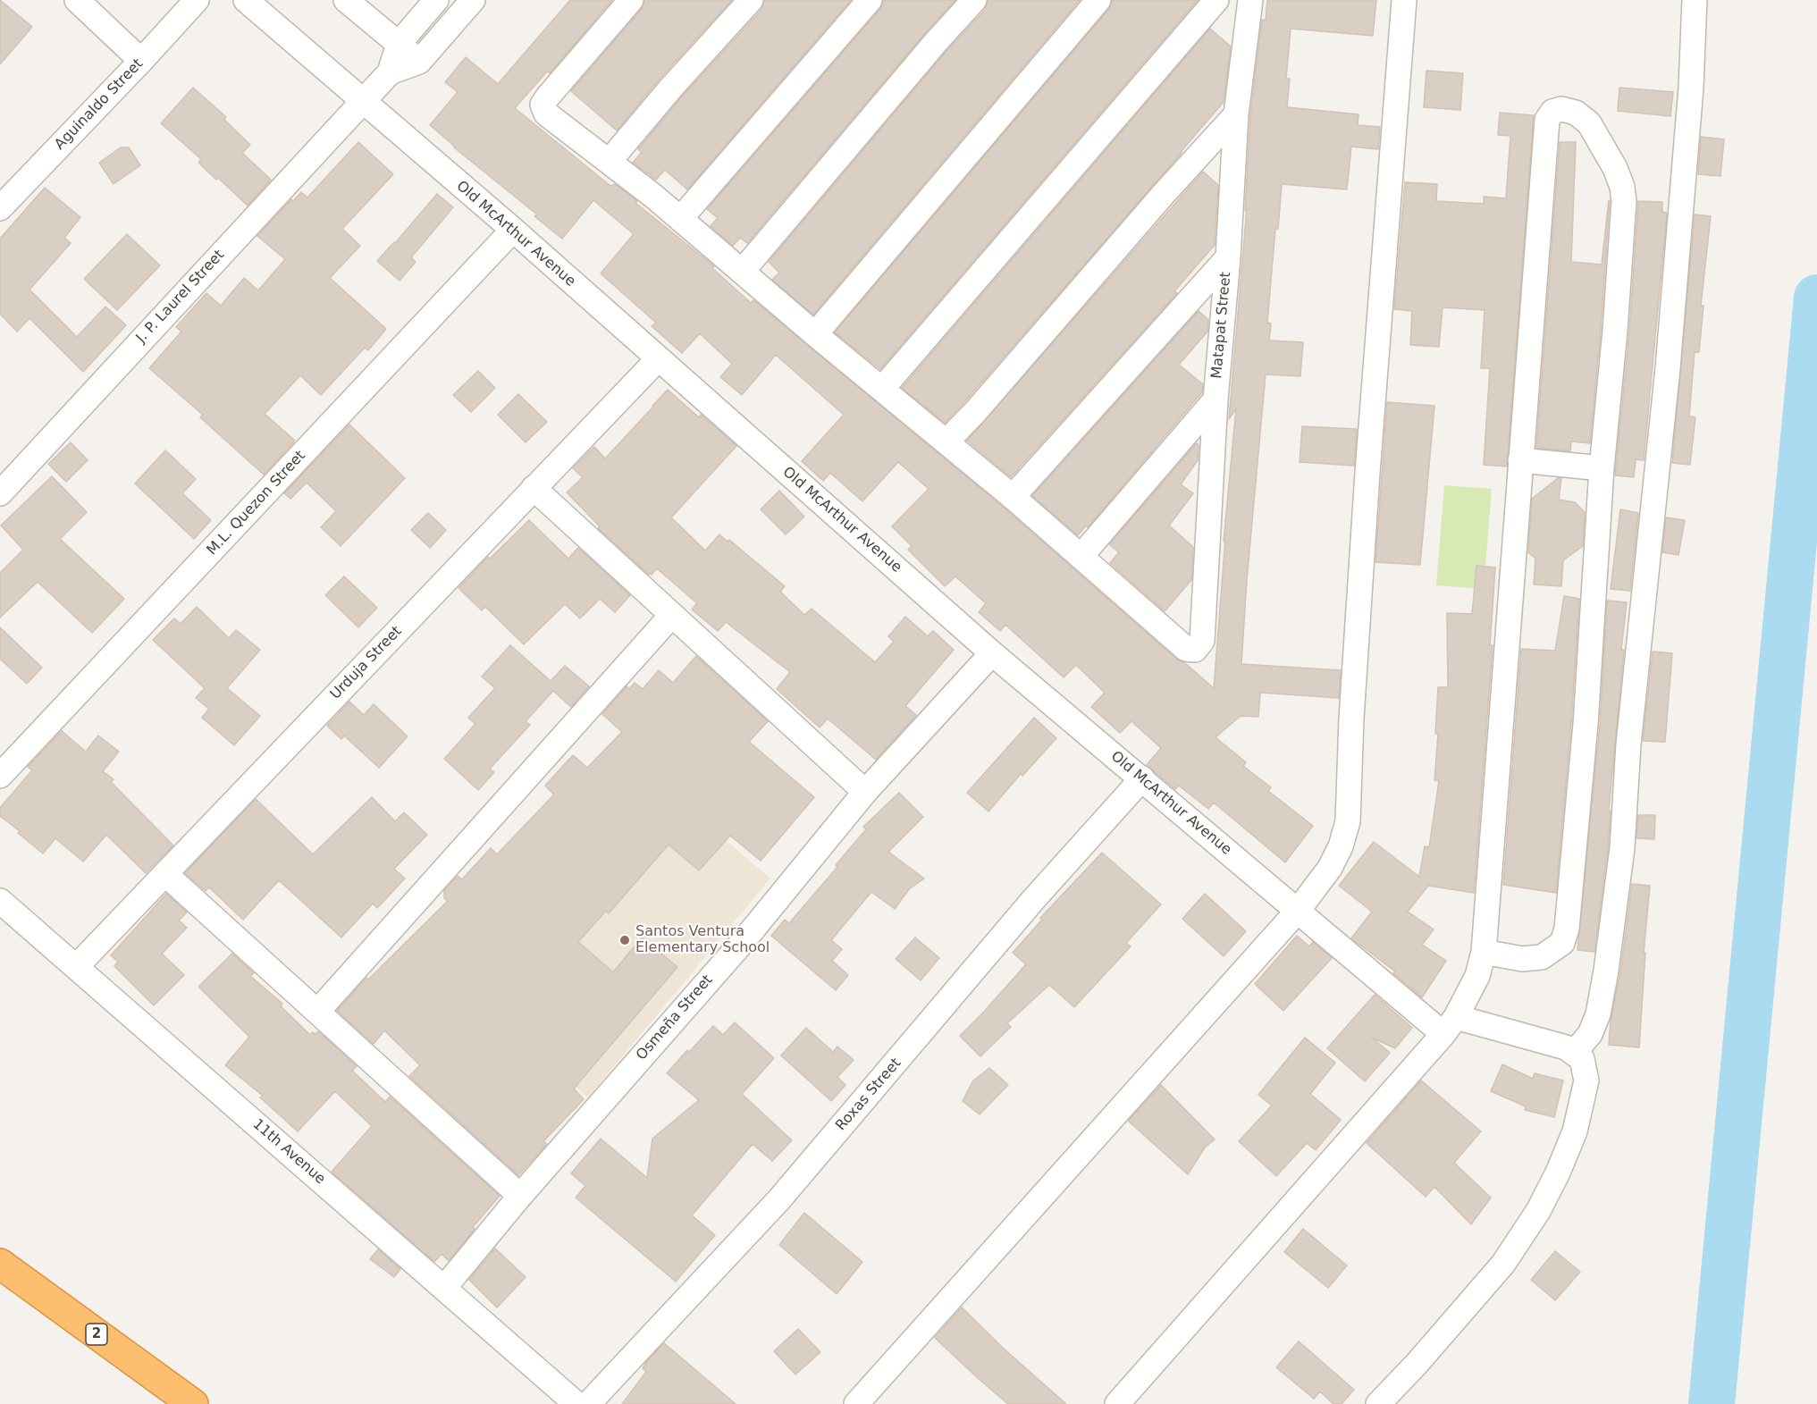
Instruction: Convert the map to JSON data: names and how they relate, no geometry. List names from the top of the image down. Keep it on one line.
{"streets":{"highway":["2"],"street":["Aguinaldo Street","Old McArthur Avenue","J. P. Laurel Street","Matapat Street","M.L. Quezon Street","Urduja Street","Osmeña Street","Roxas Street","11th Avenue"]},"crossings":[["Old McArthur Avenue","J. P. Laurel Street"],["Old McArthur Avenue","M.L. Quezon Street"],["Old McArthur Avenue","Urduja Street"],["Old McArthur Avenue","Osmeña Street"],["Old McArthur Avenue","Roxas Street"],["Urduja Street","11th Avenue"],["Osmeña Street","11th Avenue"]],"places":["Santos Ventura Elementary School"]}
